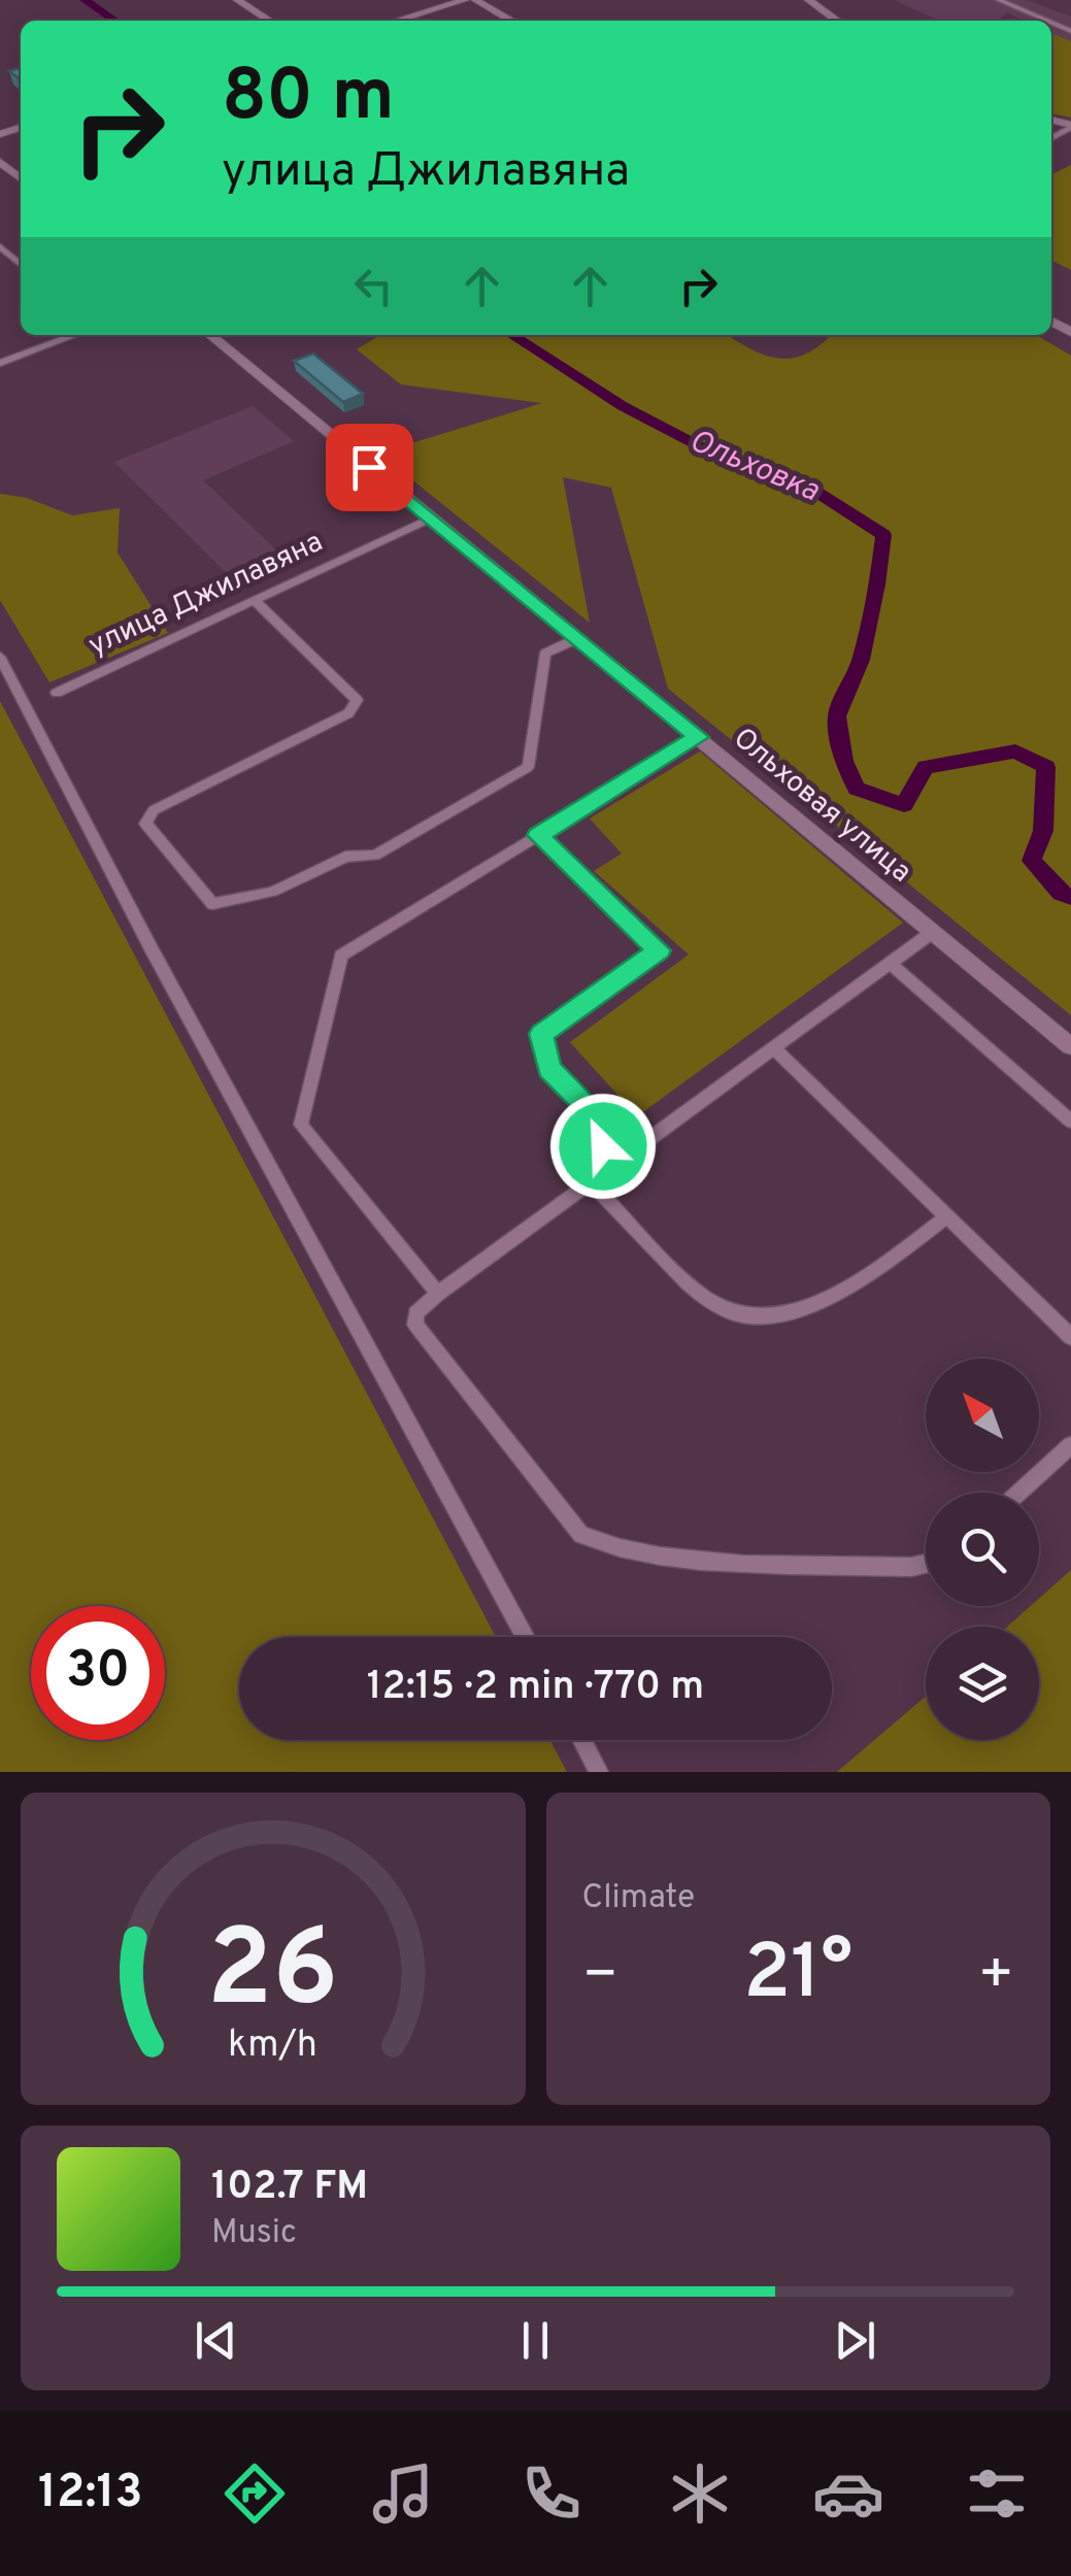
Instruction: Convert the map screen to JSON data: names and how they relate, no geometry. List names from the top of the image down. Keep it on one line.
{"streets":{"main road":["Ольховая улица"],"street":["улица Джилавяна"]},"crossings":[["улица Джилавяна","Ольховая улица"]],"water":["Ольховка"],"north":"top left","page":{"turn":["80 m","улица Джилавяна"],"limit":"30","trip":"12:15 · 2 min · 770 m","tile":"Climate","heat":["−","21°","+"],"song":["102.7 FM","Music"],"tabs":"12:13","gauge":["26","km/h"]}}
